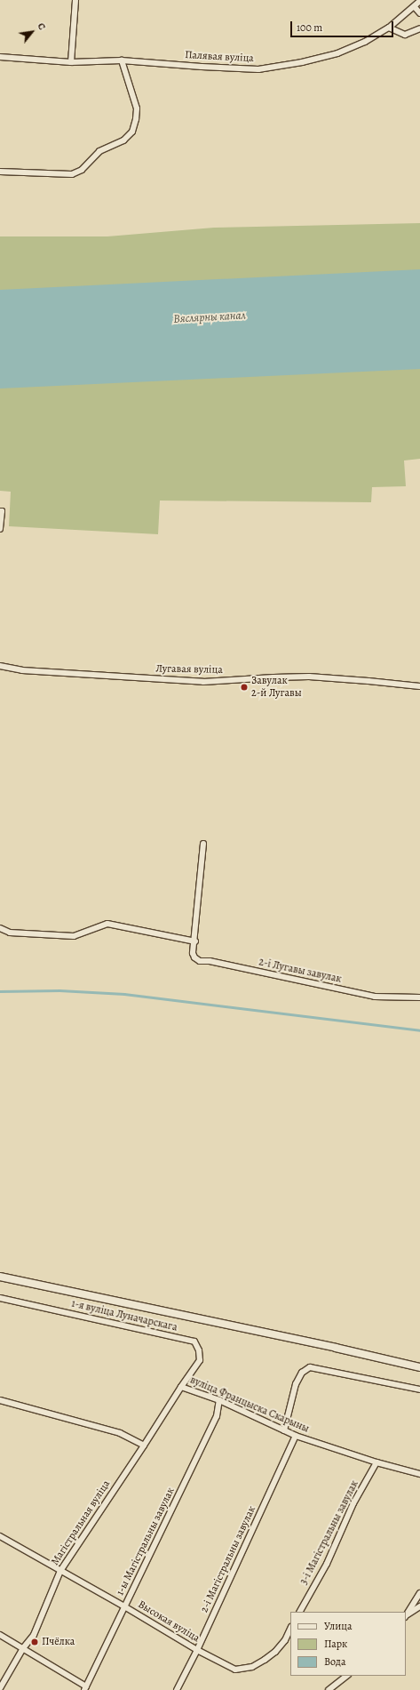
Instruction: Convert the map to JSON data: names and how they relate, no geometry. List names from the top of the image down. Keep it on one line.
{"streets":{"street":["Палявая вуліца","Лугавая вуліца","2-і Лугавы завулак","1-я вуліца Луначарскага","вуліца Францыска Скарыны","Магістральная вуліца","3-і Магістральны завулак","1-ы Магістральны завулак","2-і Магістральны завулак","Высокая вуліца"]},"crossings":[["1-я вуліца Луначарскага","вуліца Францыска Скарыны"],["вуліца Францыска Скарыны","Магістральная вуліца"],["вуліца Францыска Скарыны","3-і Магістральны завулак"],["вуліца Францыска Скарыны","1-ы Магістральны завулак"],["вуліца Францыска Скарыны","2-і Магістральны завулак"],["Магістральная вуліца","Высокая вуліца"],["1-ы Магістральны завулак","Высокая вуліца"],["2-і Магістральны завулак","Высокая вуліца"]],"water":["Вяслярны канал"],"places":["Завулак 2-й Лугавы","Пчёлка"],"legend":["Улица","Парк","Вода"],"scale_bar":"100 m","north":"top right"}
